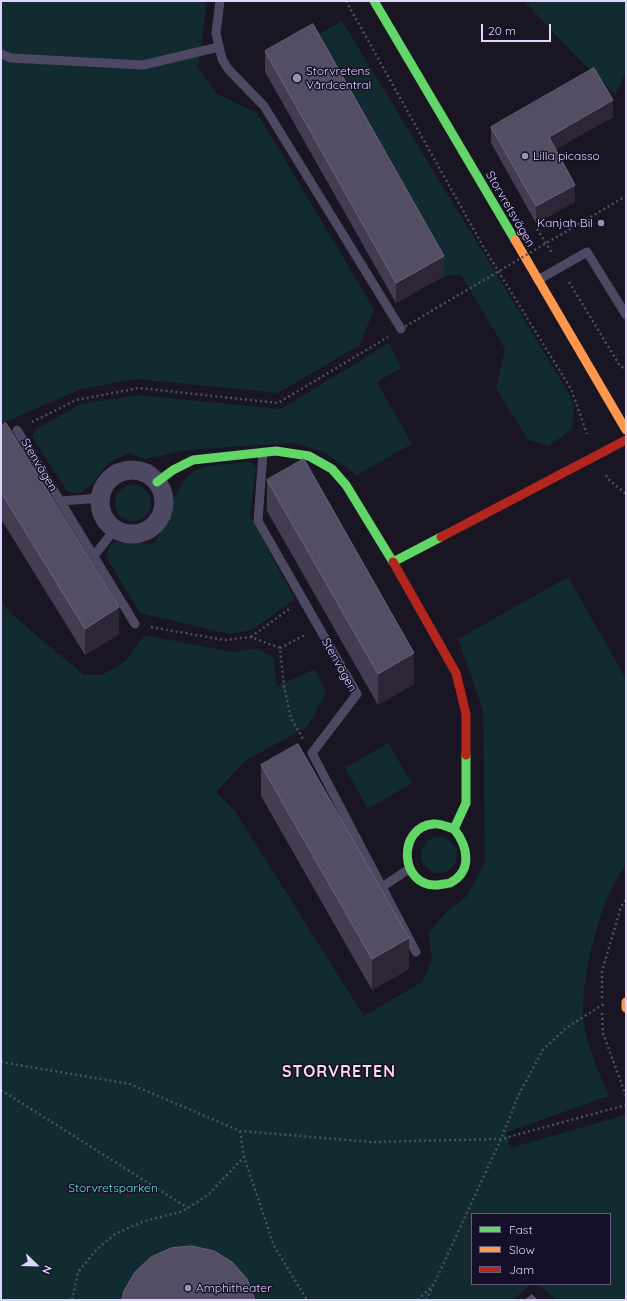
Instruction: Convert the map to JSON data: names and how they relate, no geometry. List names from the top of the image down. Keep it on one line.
{"streets":{"street":["Storvretsvägen"],"lane":["Stenvägen"]},"districts":["STORVRETEN"],"parks":["Storvretsparken"],"places":["Storvretens Vårdcentral","Lilla picasso","Kanjah Bil","Amphitheater"],"legend":["Fast","Slow","Jam"],"scale_bar":"20 m","north":"bottom right"}
